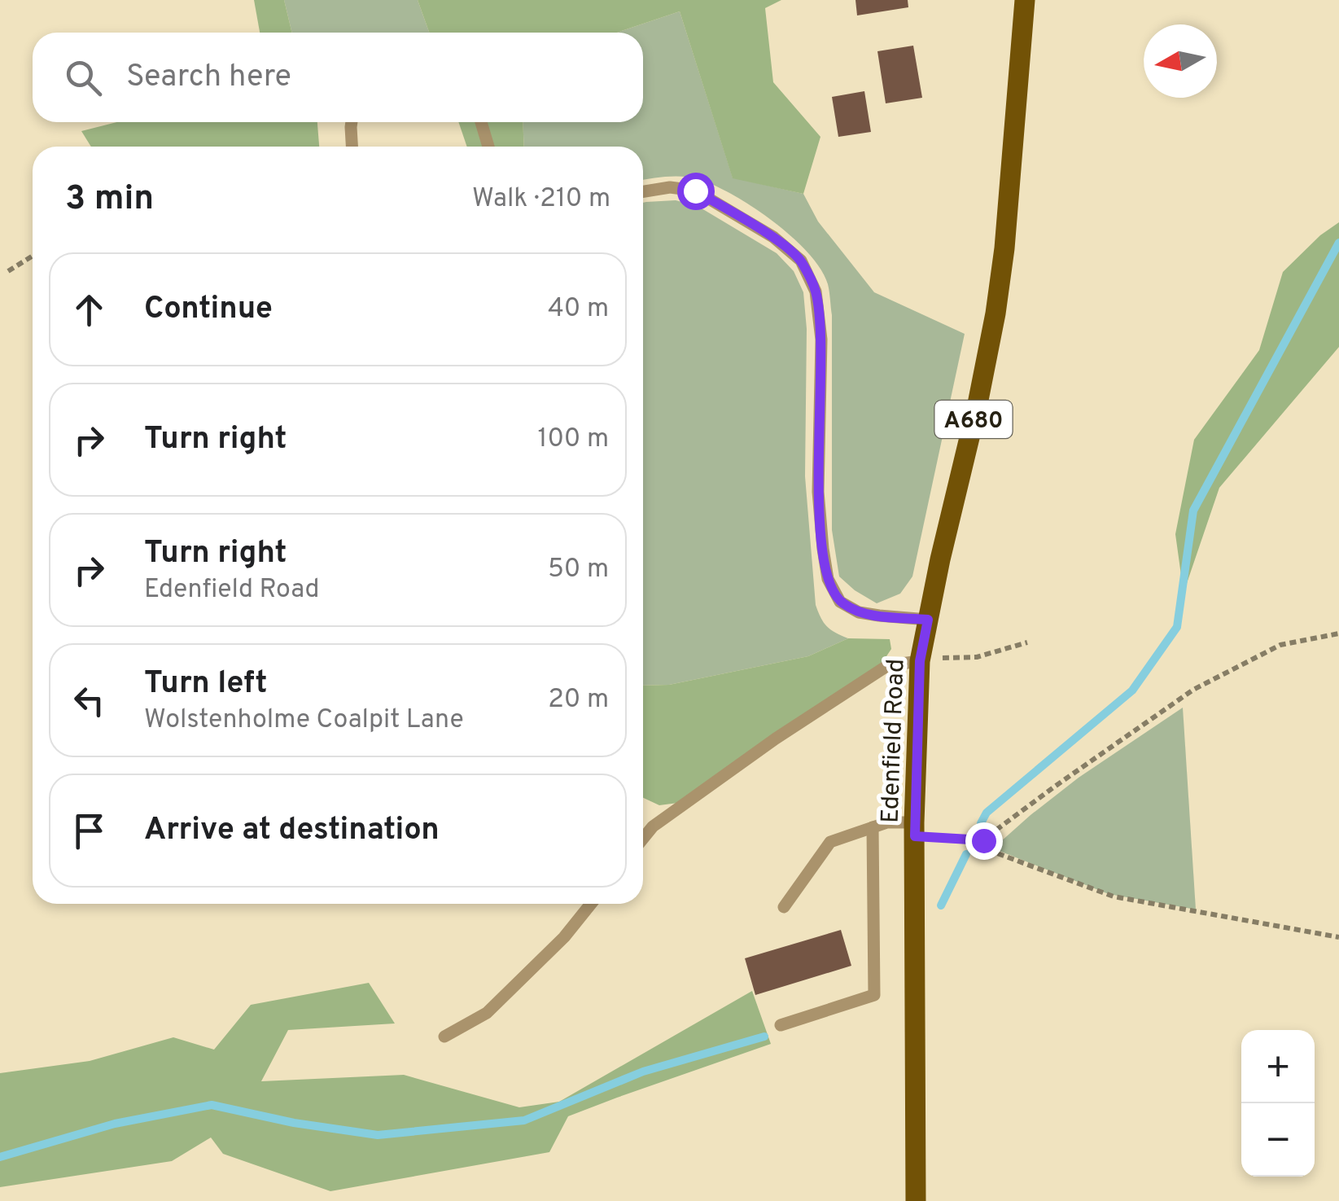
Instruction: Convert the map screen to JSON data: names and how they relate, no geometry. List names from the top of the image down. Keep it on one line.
{"streets":{"main road":["A680","Edenfield Road"]},"north":"left","page":{"search":"Search here","heading":["3 min","Walk · 210 m"],"list":[["Continue","40 m"],["Turn right","100 m"],["Turn right","Edenfield Road","50 m"],["Turn left","Wolstenholme Coalpit Lane","20 m"],"Arrive at destination"],"map_buttons":["+","−"]}}
